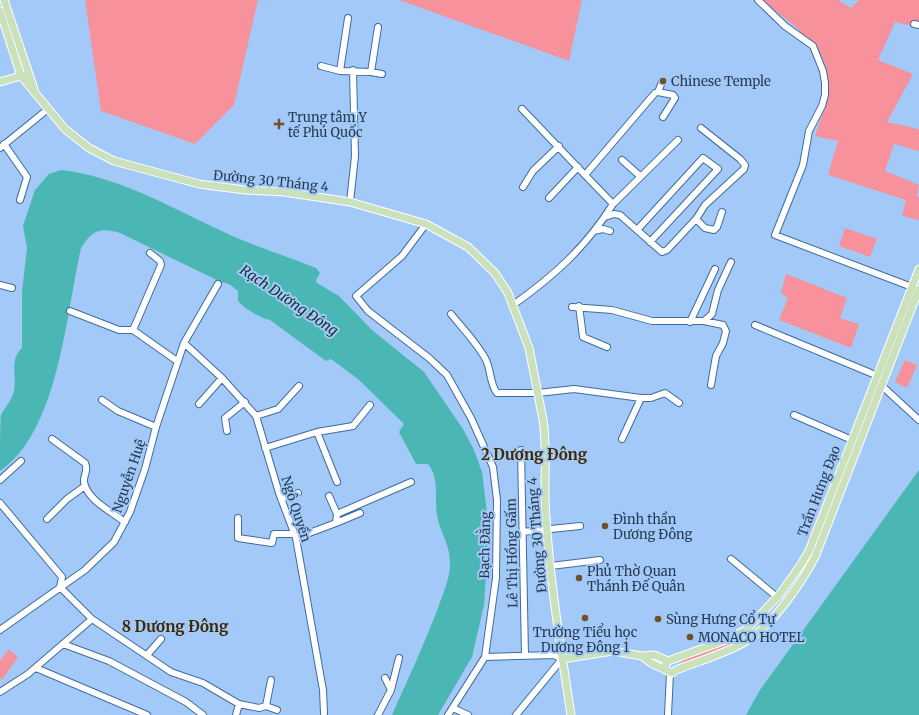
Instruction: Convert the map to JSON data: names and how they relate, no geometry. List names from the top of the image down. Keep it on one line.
{"streets":{"main road":["Đường 30 Tháng 4","Trần Hưng Đạo"],"street":["Nguyễn Huệ","Ngô Quyền","Bạch Đằng","Lê Thị Hồng Gấm"]},"crossings":[["Đường 30 Tháng 4","Bạch Đằng"],["Nguyễn Huệ","Ngô Quyền"]],"districts":["2 Dương Đông","8 Dương Đông"],"water":["Rạch Dương Đông"],"places":{"other":["Chinese Temple","Đình thần Dương Đông","Phủ Thờ Quan Thánh Đế Quân","Trường Tiểu học Dương Đông 1","Sùng Hưng Cổ Tự","MONACO HOTEL"],"health":["Trung tâm Y tế Phú Quốc"]}}
